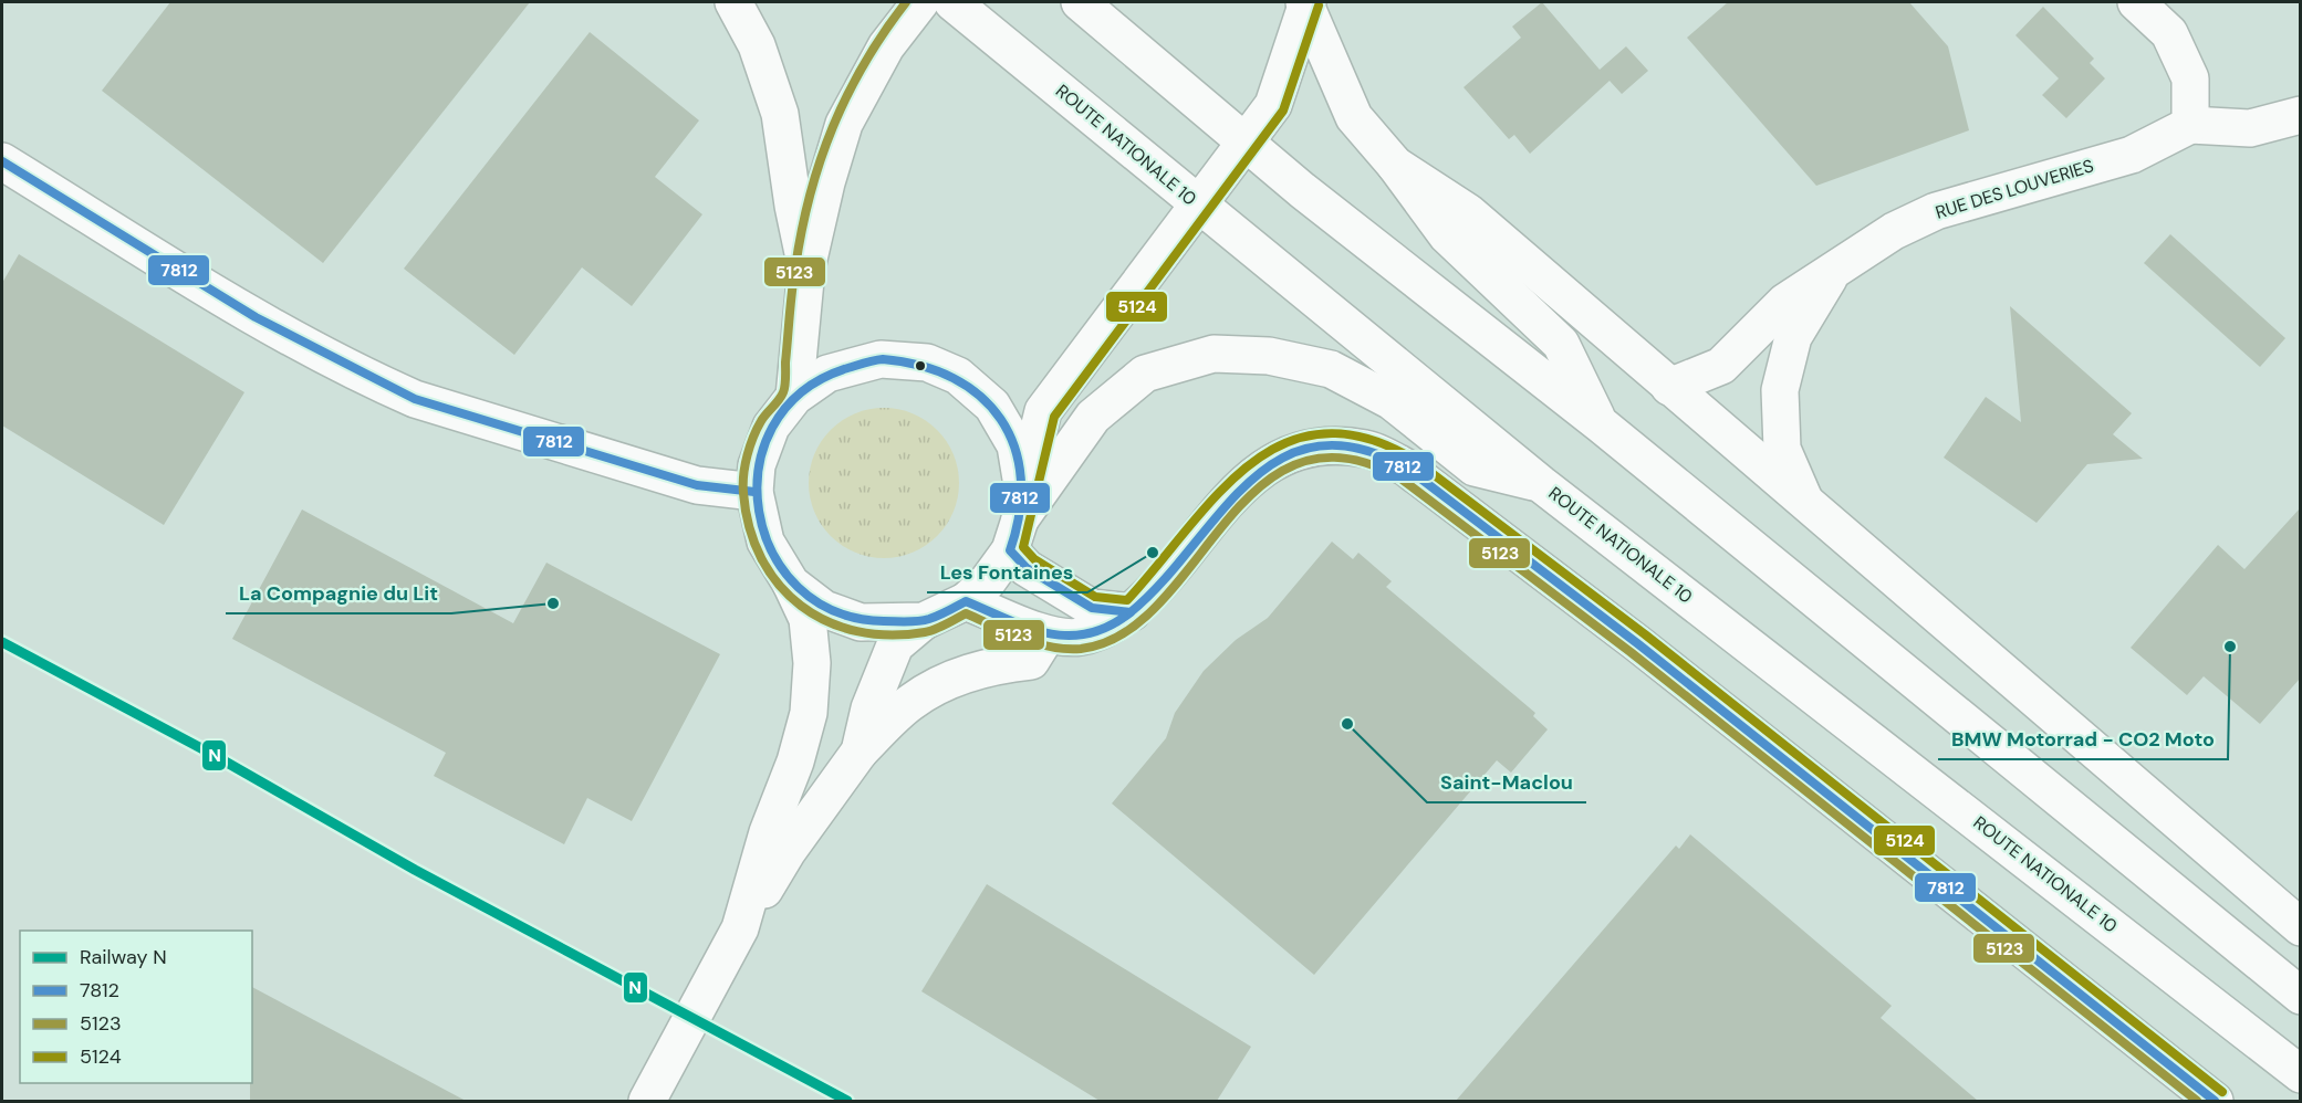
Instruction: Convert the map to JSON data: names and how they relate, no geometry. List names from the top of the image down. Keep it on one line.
{"streets":{"street":["ROUTE NATIONALE 10","RUE DES LOUVERIES"]},"places":["Les Fontaines","La Compagnie du Lit","BMW Motorrad - CO2 Moto","Saint-Maclou"],"lines":["transit line 5123","transit line 5124","transit line 7812","rail line N"],"legend":["Railway N","7812","5123","5124"]}
